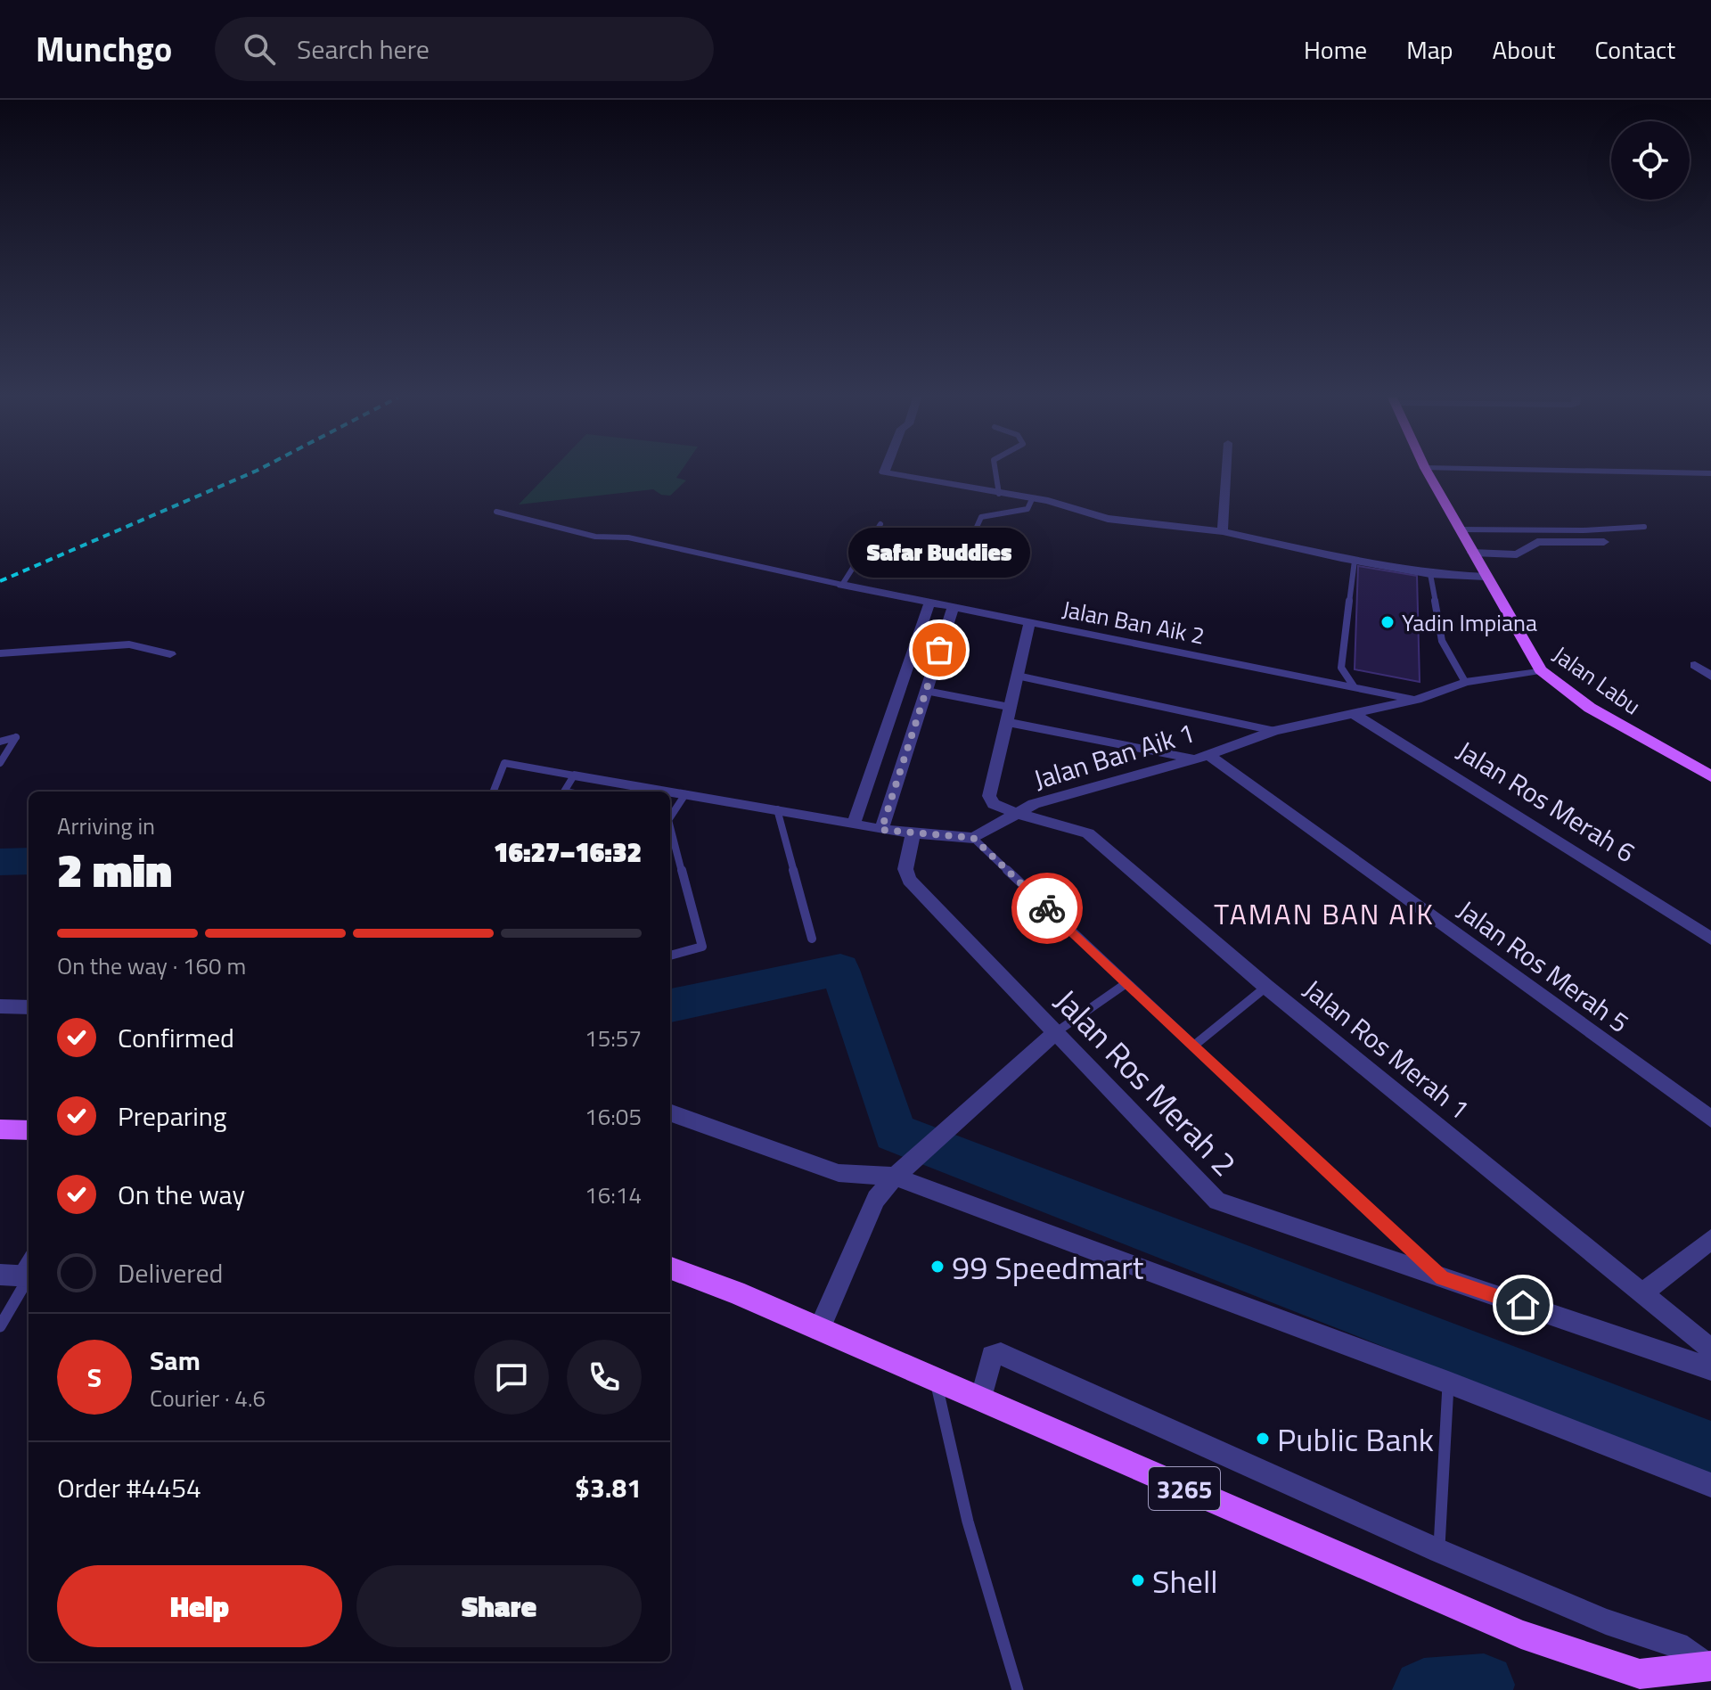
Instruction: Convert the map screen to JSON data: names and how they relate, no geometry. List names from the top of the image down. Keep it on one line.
{"streets":{"main road":["Jalan Labu","3265"],"street":["Jalan Ban Aik 2","Jalan Ban Aik 1","Jalan Ros Merah 6","Jalan Ros Merah 5","Jalan Ros Merah 1","Jalan Ros Merah 2"]},"crossings":[["Jalan Ban Aik 2","Jalan Ban Aik 1"],["Jalan Ban Aik 2","Jalan Ros Merah 6"],["Jalan Labu","Jalan Ban Aik 1"],["Jalan Ban Aik 1","Jalan Ros Merah 6"],["Jalan Ban Aik 1","Jalan Ros Merah 5"],["Jalan Ban Aik 1","Jalan Ros Merah 1"]],"districts":["TAMAN BAN AIK"],"places":["Yadin Impiana","Safar Buddies","99 Speedmart","Public Bank","Shell"],"page":{"header":"Munchgo","search":"Search here","nav":["Home","Map","About","Contact"],"bubble":"Safar Buddies","heading":["2 min","Arriving in","16:27–16:32"],"panel":["Sam","Courier · 4.6","Order #4454","$3.81"],"bar":"On the way · 160 m","list":[["Confirmed","15:57"],["Preparing","16:05"],["On the way","16:14"],"Delivered"],"round":"S","buttons":["Help","Share"]}}
